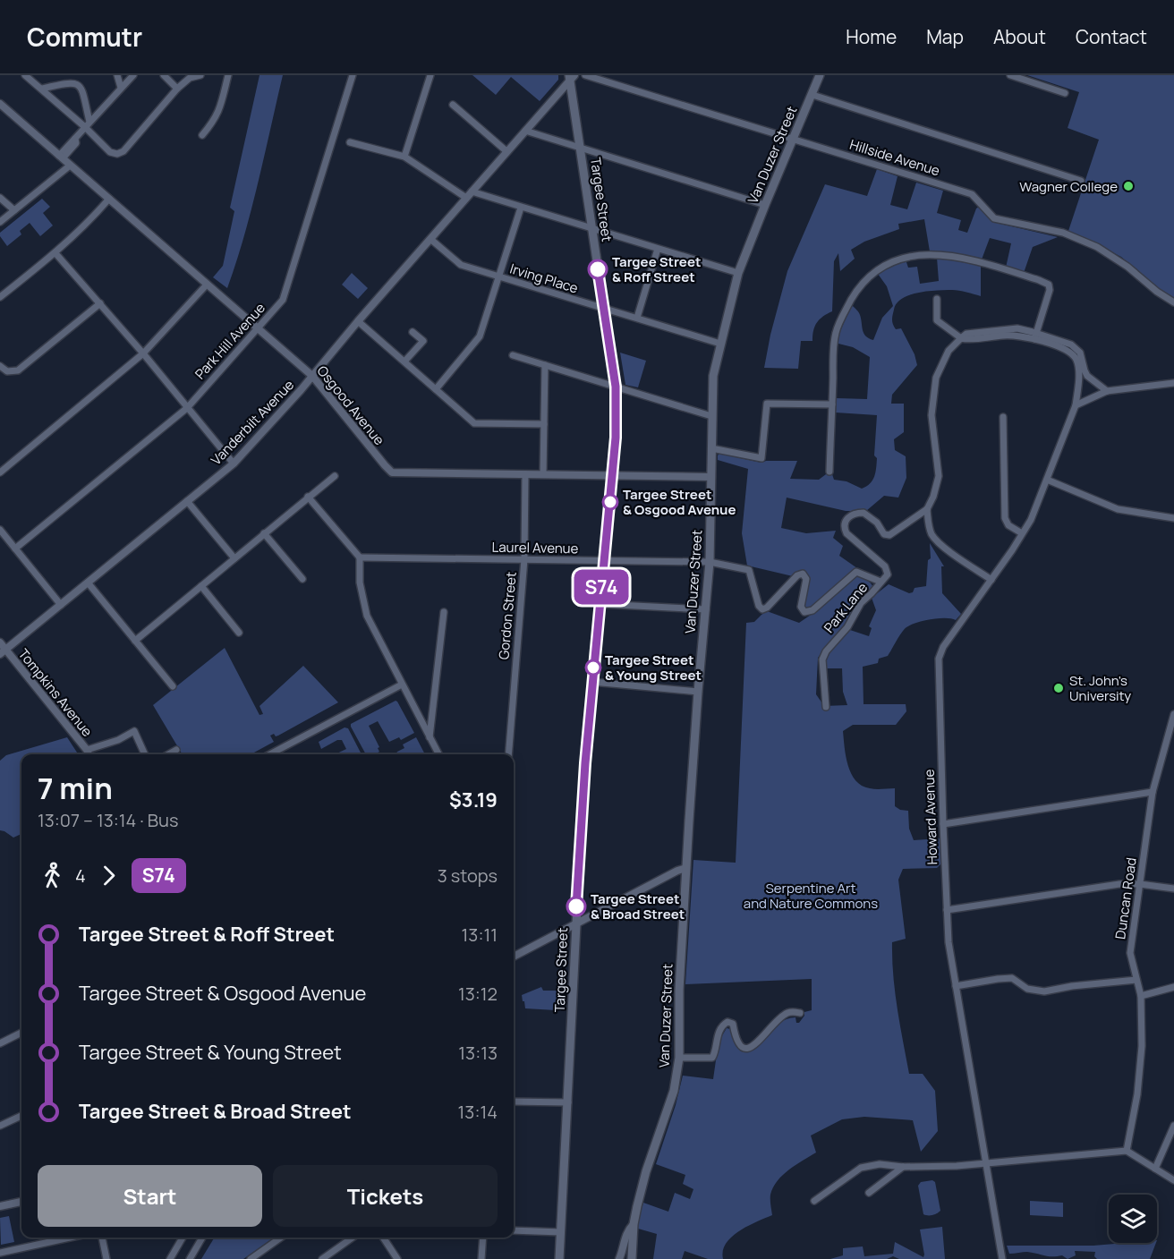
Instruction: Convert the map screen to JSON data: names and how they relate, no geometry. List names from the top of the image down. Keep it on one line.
{"streets":{"main road":["Van Duzer Street","Targee Street"],"street":["Hillside Avenue","Irving Place","Park Hill Avenue","Osgood Avenue","Vanderbilt Avenue","Laurel Avenue","Park Lane","Gordon Street","Tompkins Avenue","Howard Avenue","Duncan Road"]},"crossings":[["Van Duzer Street","Hillside Avenue"],["Van Duzer Street","Irving Place"],["Van Duzer Street","Osgood Avenue"],["Van Duzer Street","Laurel Avenue"],["Targee Street","Irving Place"],["Targee Street","Osgood Avenue"],["Targee Street","Vanderbilt Avenue"],["Targee Street","Laurel Avenue"],["Irving Place","Vanderbilt Avenue"],["Park Hill Avenue","Osgood Avenue"],["Osgood Avenue","Vanderbilt Avenue"],["Osgood Avenue","Gordon Street"],["Vanderbilt Avenue","Tompkins Avenue"],["Laurel Avenue","Park Lane"],["Laurel Avenue","Gordon Street"]],"parks":["Serpentine Art and Nature Commons"],"places":["Wagner College","Targee Street & Roff Street","Targee Street & Osgood Avenue","Targee Street & Young Street","St. John's University","Targee Street & Broad Street"],"lines":["bus line S74"],"page":{"header":"Commutr","nav":["Home","Map","About","Contact"],"on_map":"S74","heading":["7 min","13:07 – 13:14 · Bus","$3.19"],"legs":["4","S74","3 stops"],"list":[{"name":"Targee Street & Roff Street","value":"13:11"},{"name":"Targee Street & Osgood Avenue","value":"13:12"},{"name":"Targee Street & Young Street","value":"13:13"},{"name":"Targee Street & Broad Street","value":"13:14"}],"buttons":["Start","Tickets"]}}
